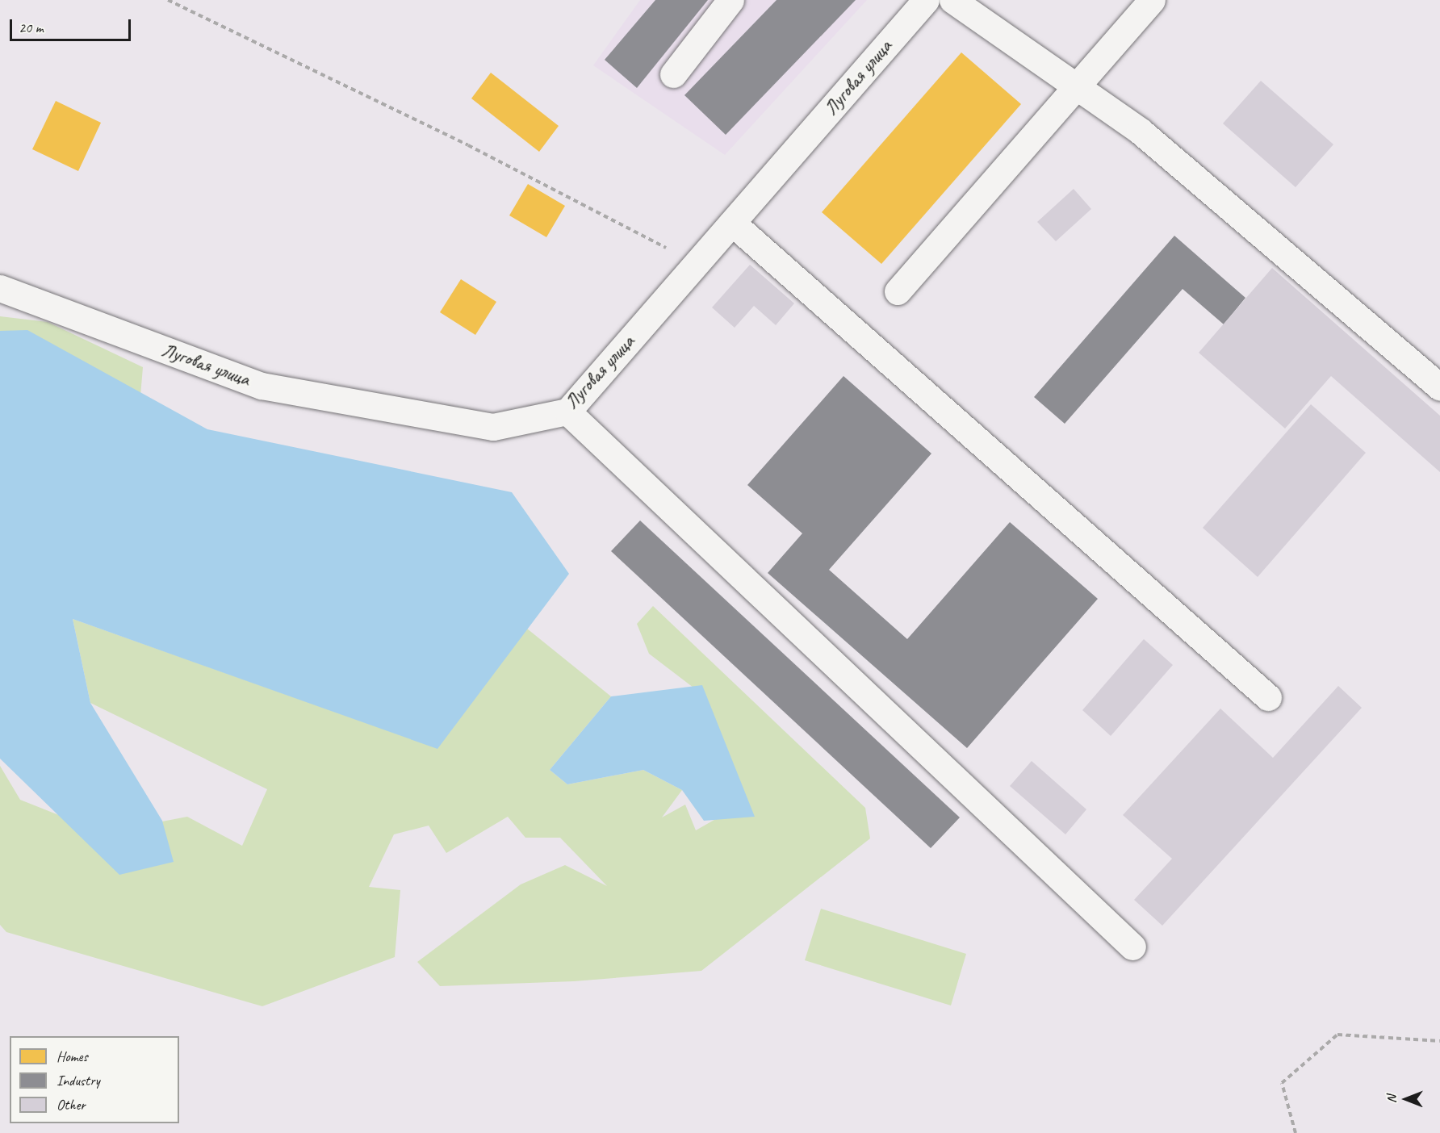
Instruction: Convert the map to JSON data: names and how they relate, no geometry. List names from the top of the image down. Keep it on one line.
{"streets":{"street":["Луговая улица"]},"legend":["Homes","Industry","Other"],"scale_bar":"20 m","north":"left"}
